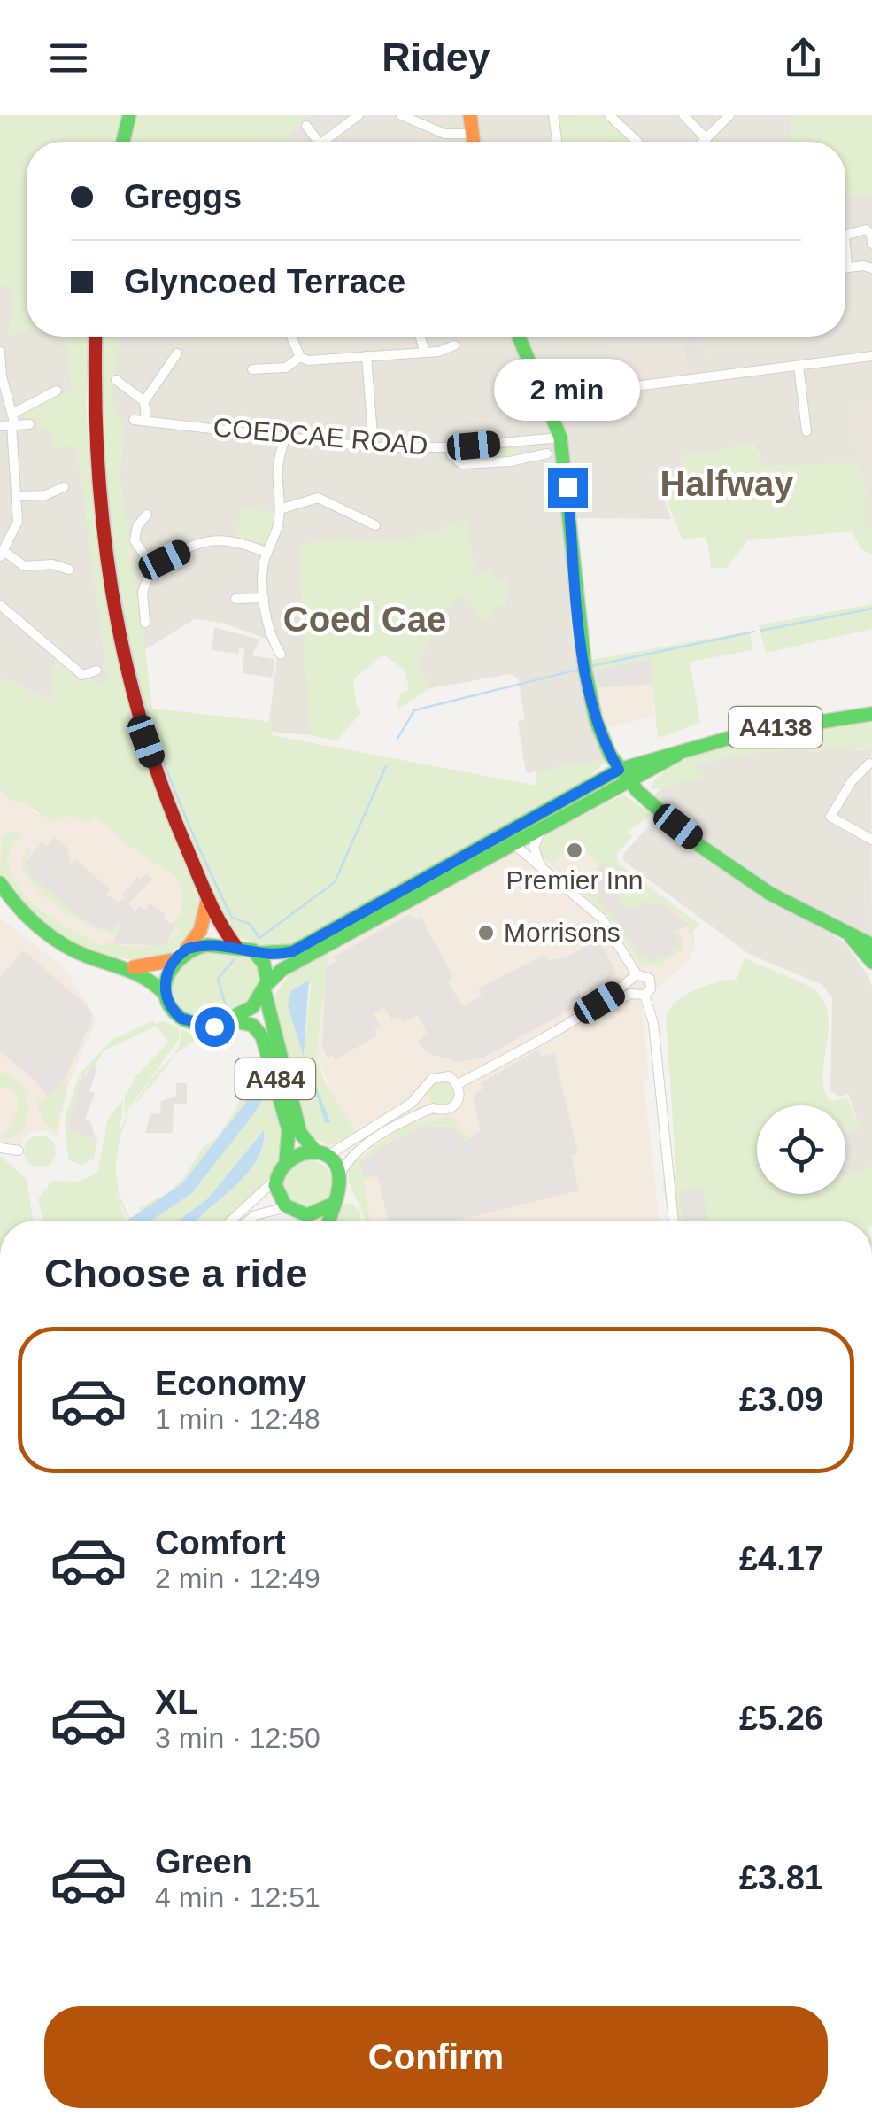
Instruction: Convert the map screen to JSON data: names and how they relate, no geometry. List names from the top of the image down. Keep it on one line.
{"streets":{"main road":["A4138","A484"],"street":["COEDCAE ROAD"]},"crossings":[["A4138","A484"]],"districts":["Halfway","Coed Cae"],"places":["Premier Inn","Morrisons"],"page":{"header":"Ridey","banner":["Greggs","Glyncoed Terrace"],"bubble":"2 min","heading":"Choose a ride","list":[{"name":"Economy","note":"1 min · 12:48","value":"£3.09"},{"name":"Comfort","note":"2 min · 12:49","value":"£4.17"},{"name":"XL","note":"3 min · 12:50","value":"£5.26"},{"name":"Green","note":"4 min · 12:51","value":"£3.81"}],"buttons":"Confirm"}}
